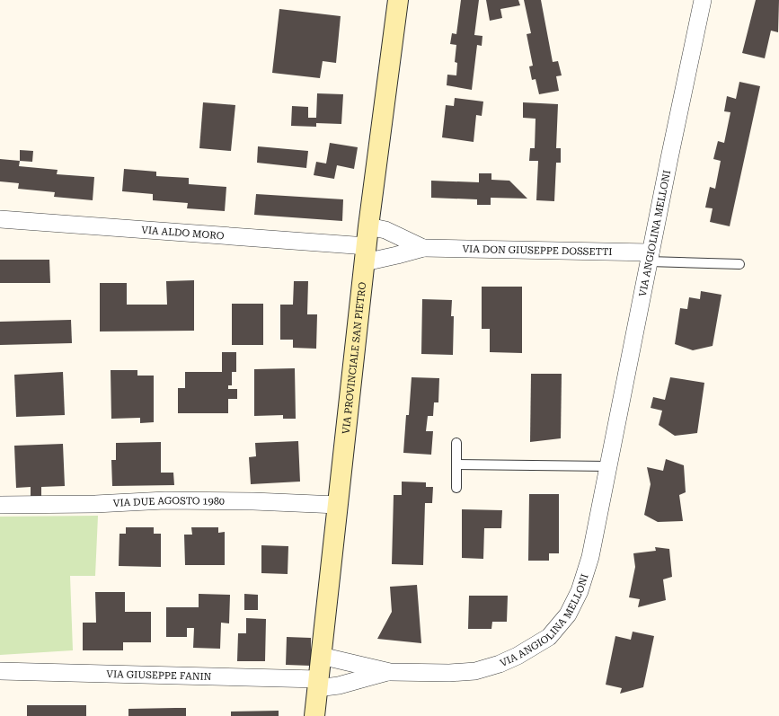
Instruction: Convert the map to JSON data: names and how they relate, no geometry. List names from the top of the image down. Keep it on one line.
{"streets":{"main road":["VIA PROVINCIALE SAN PIETRO"],"street":["VIA ALDO MORO","VIA ANGIOLINA MELLONI","VIA DON GIUSEPPE DOSSETTI","VIA DUE AGOSTO 1980","VIA GIUSEPPE FANIN"]},"crossings":[["VIA ALDO MORO","VIA DON GIUSEPPE DOSSETTI"],["VIA ALDO MORO","VIA PROVINCIALE SAN PIETRO"],["VIA ANGIOLINA MELLONI","VIA DON GIUSEPPE DOSSETTI"],["VIA ANGIOLINA MELLONI","VIA PROVINCIALE SAN PIETRO"],["VIA ANGIOLINA MELLONI","VIA GIUSEPPE FANIN"],["VIA DON GIUSEPPE DOSSETTI","VIA PROVINCIALE SAN PIETRO"],["VIA PROVINCIALE SAN PIETRO","VIA DUE AGOSTO 1980"],["VIA PROVINCIALE SAN PIETRO","VIA GIUSEPPE FANIN"]]}
